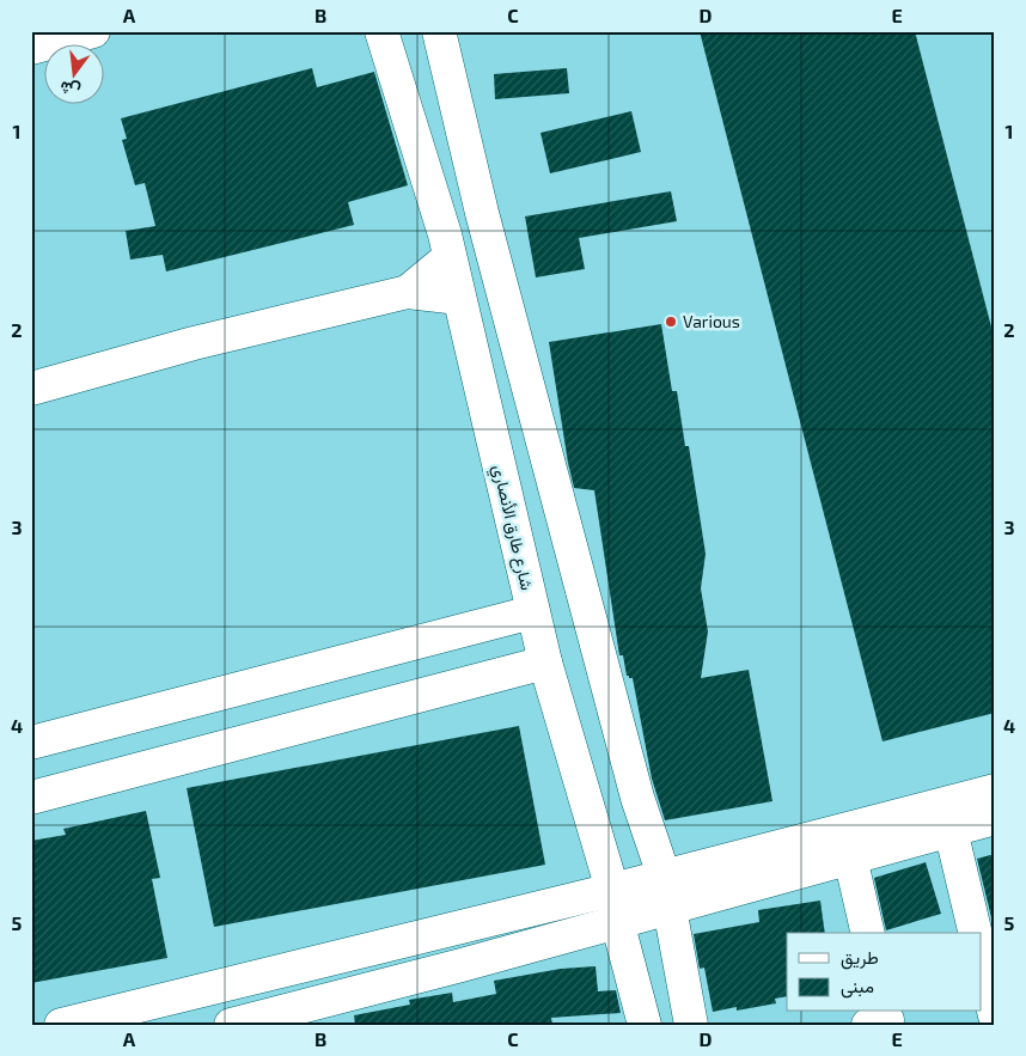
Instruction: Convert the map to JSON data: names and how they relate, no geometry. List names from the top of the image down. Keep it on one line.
{"streets":{"street":["شارع طارق الأنصاري"]},"places":["Various"],"legend":["طريق","مبنى"],"north":"bottom","grid":{"columns":["A","B","C","D","E"],"rows":["1","2","3","4","5"]}}
